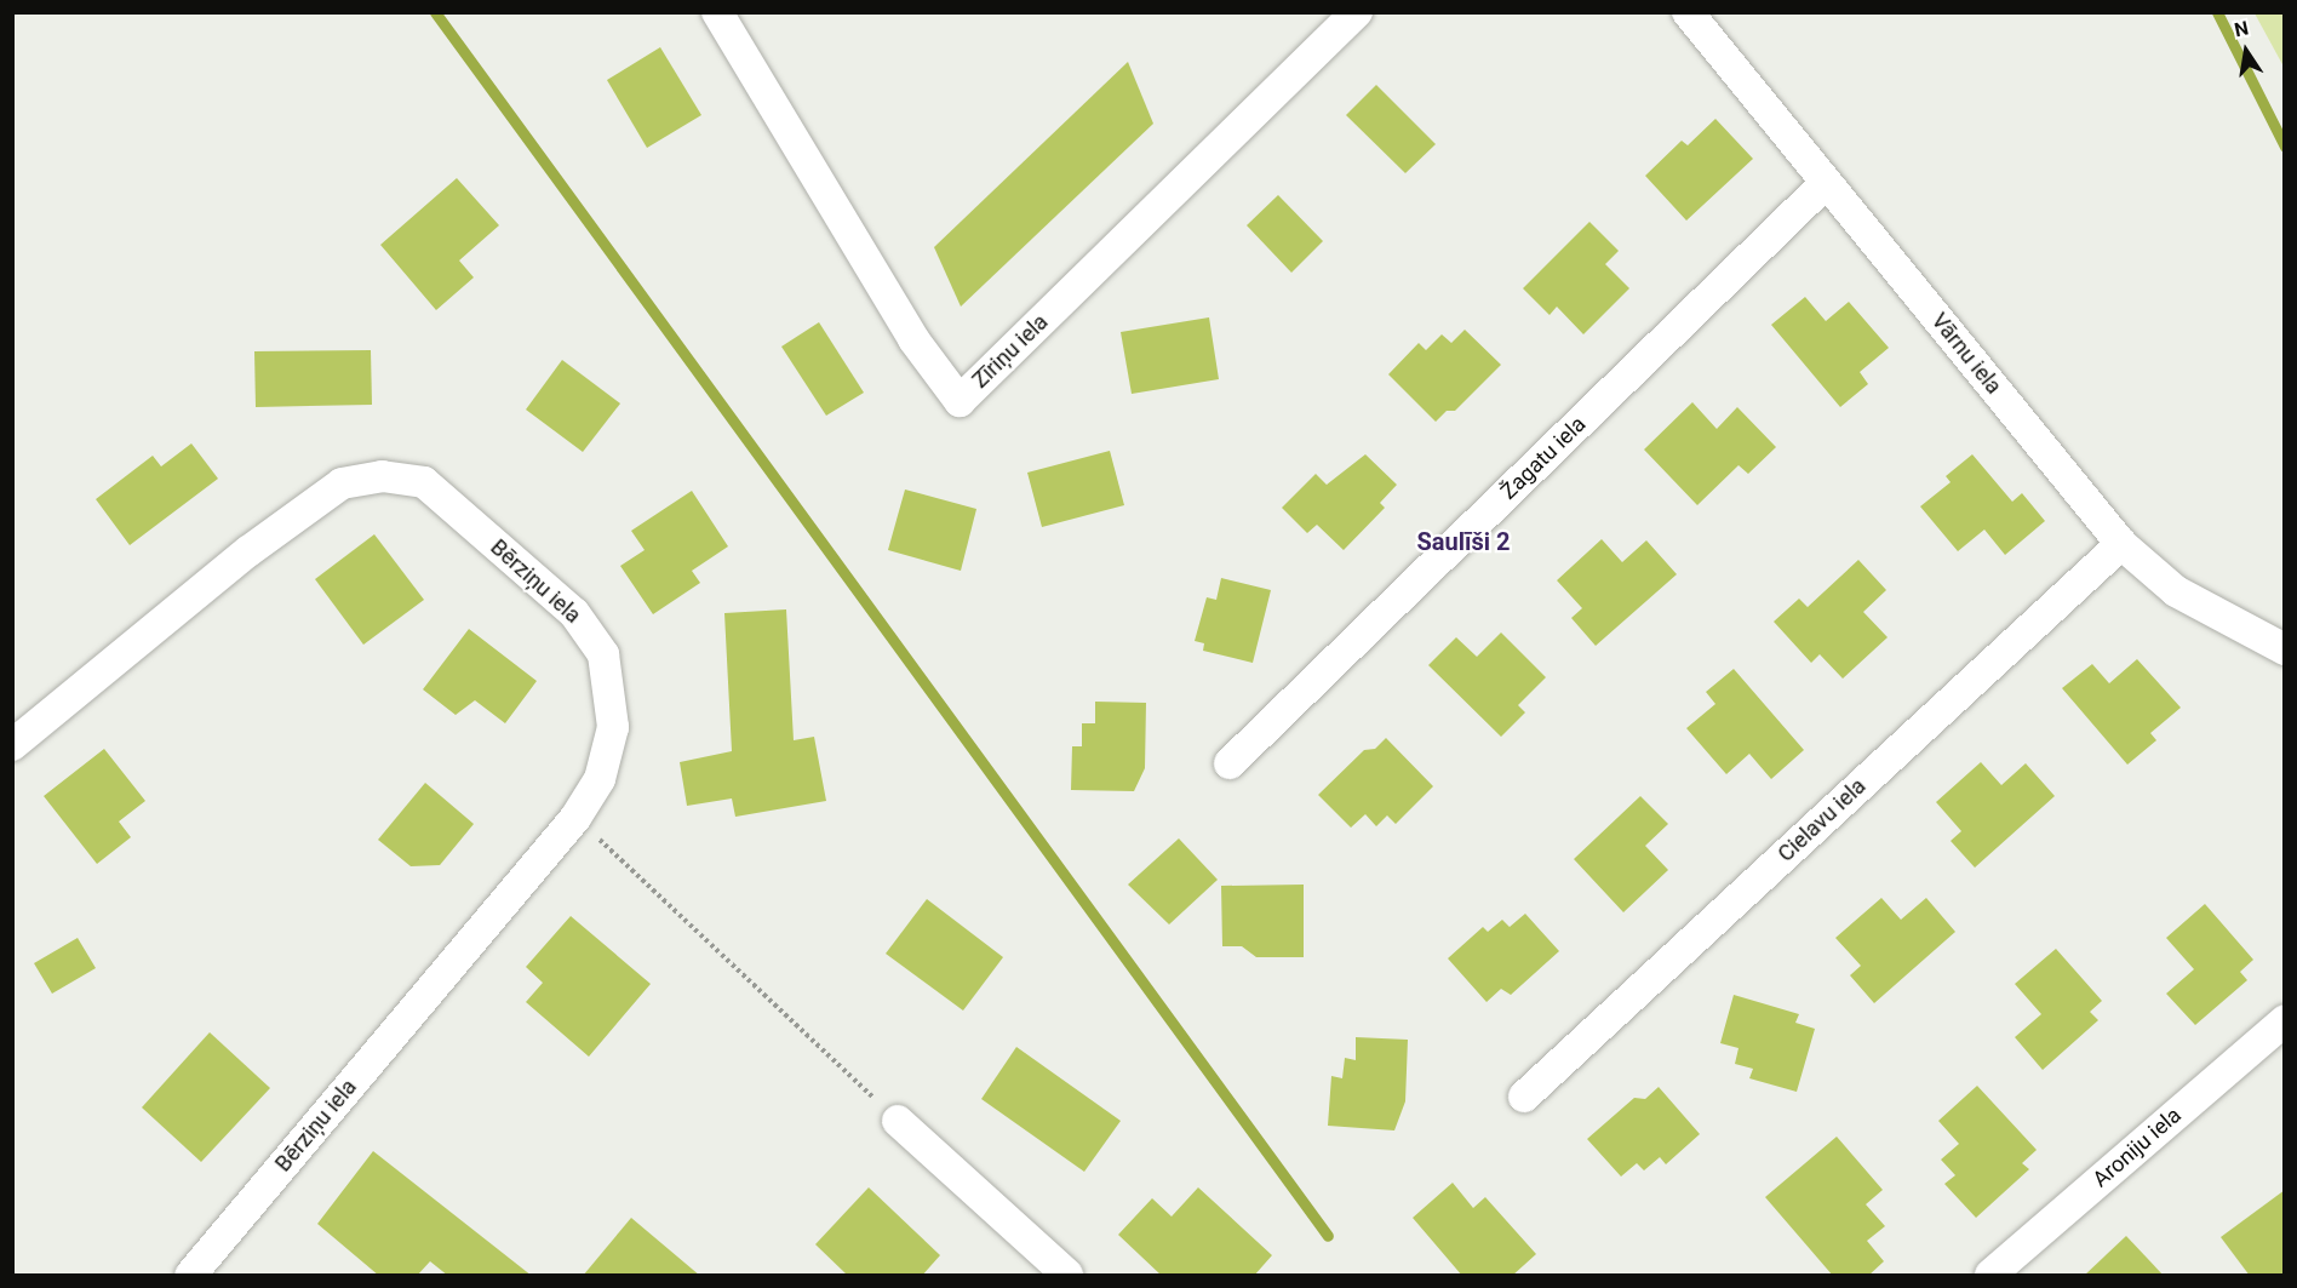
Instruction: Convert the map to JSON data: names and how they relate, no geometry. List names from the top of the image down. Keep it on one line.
{"streets":{"street":["Zīriņu iela","Vārnu iela","Žagatu iela","Bērziņu iela","Cielavu iela","Aroniju iela"]},"crossings":[["Vārnu iela","Žagatu iela"],["Vārnu iela","Cielavu iela"]],"districts":["Saulīši 2"],"north":"top"}
